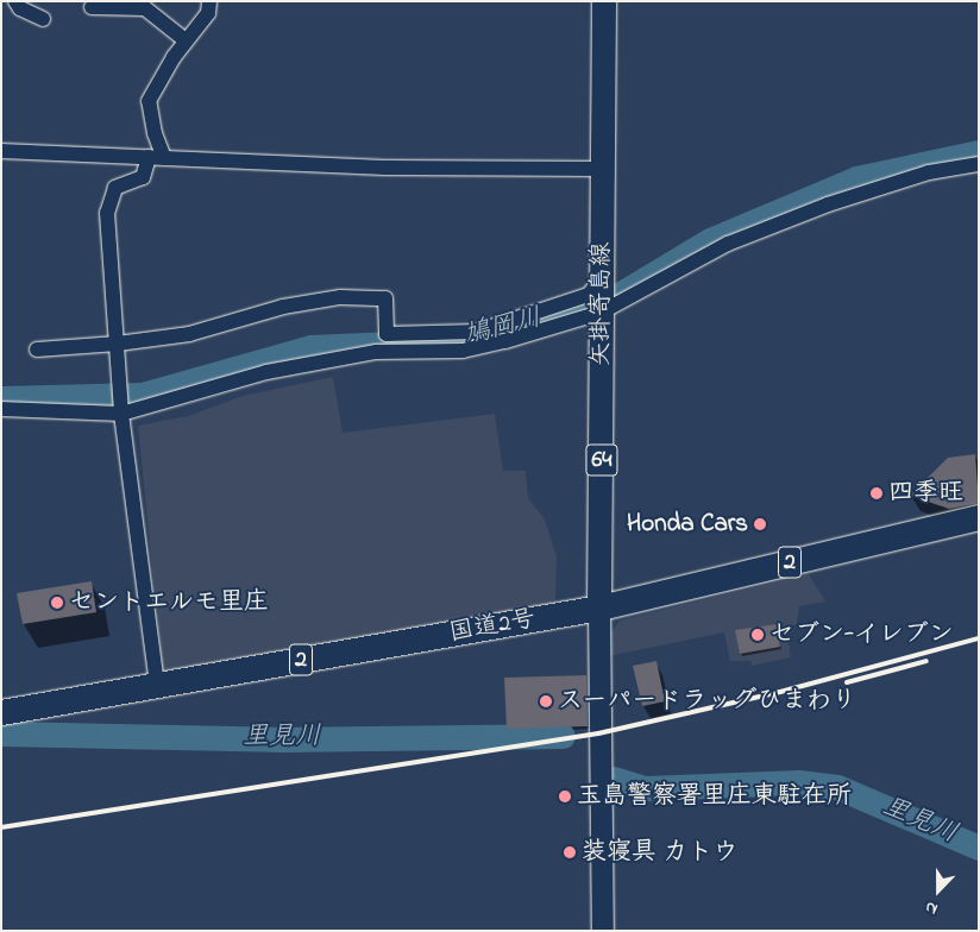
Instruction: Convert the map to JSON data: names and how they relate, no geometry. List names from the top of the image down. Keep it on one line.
{"streets":{"highway":["2","国道2号"],"main road":["矢掛寄島線","64"]},"crossings":[["矢掛寄島線","国道2号"]],"water":["鳩岡川","里見川"],"places":["四季旺","Honda Cars","セントエルモ里庄","セブン-イレブン","スーパードラッグひまわり","玉島警察署里庄東駐在所","装寝具 カトウ"],"north":"bottom"}
